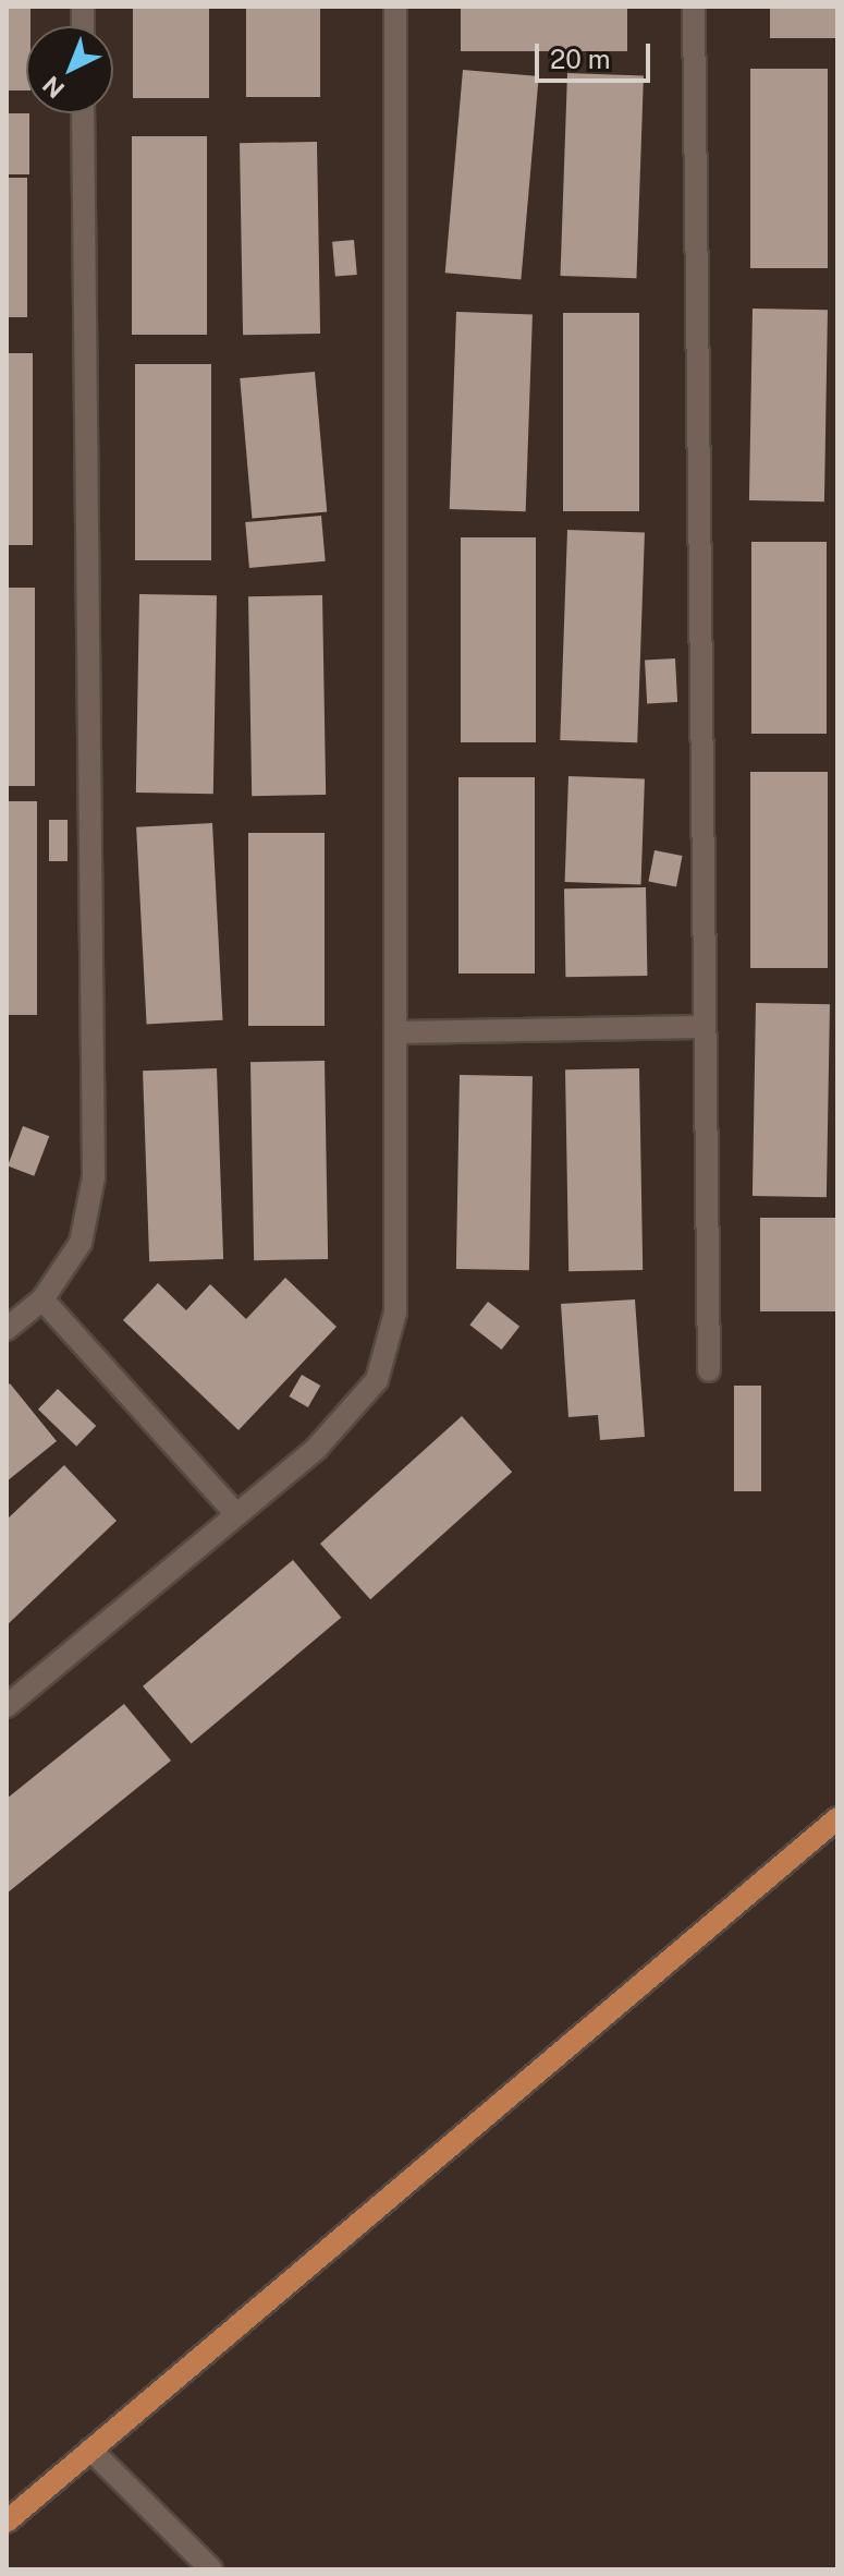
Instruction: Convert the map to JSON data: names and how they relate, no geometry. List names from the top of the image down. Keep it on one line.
{"scale_bar":"20 m","north":"bottom left"}
